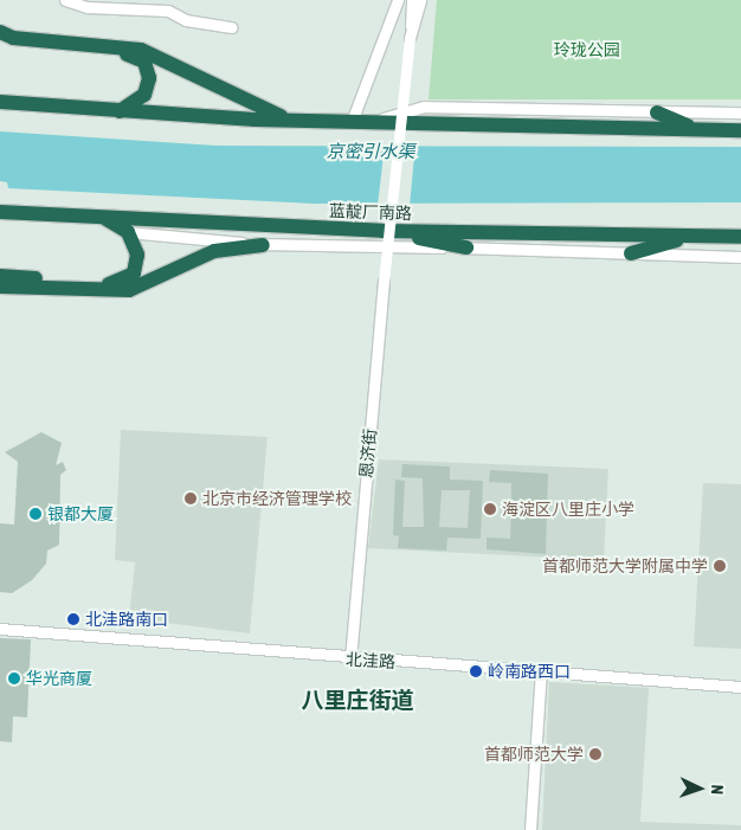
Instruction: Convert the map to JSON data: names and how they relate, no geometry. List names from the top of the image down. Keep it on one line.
{"streets":{"highway":["蓝靛厂南路"],"street":["恩济街","北洼路"]},"crossings":[["恩济街","北洼路"]],"districts":["八里庄街道"],"water":["京密引水渠"],"parks":["玲珑公园"],"places":["北京市经济管理学校","海淀区八里庄小学","银都大厦","首都师范大学附属中学","北洼路南口","岭南路西口","华光商厦","首都师范大学"],"north":"right"}
